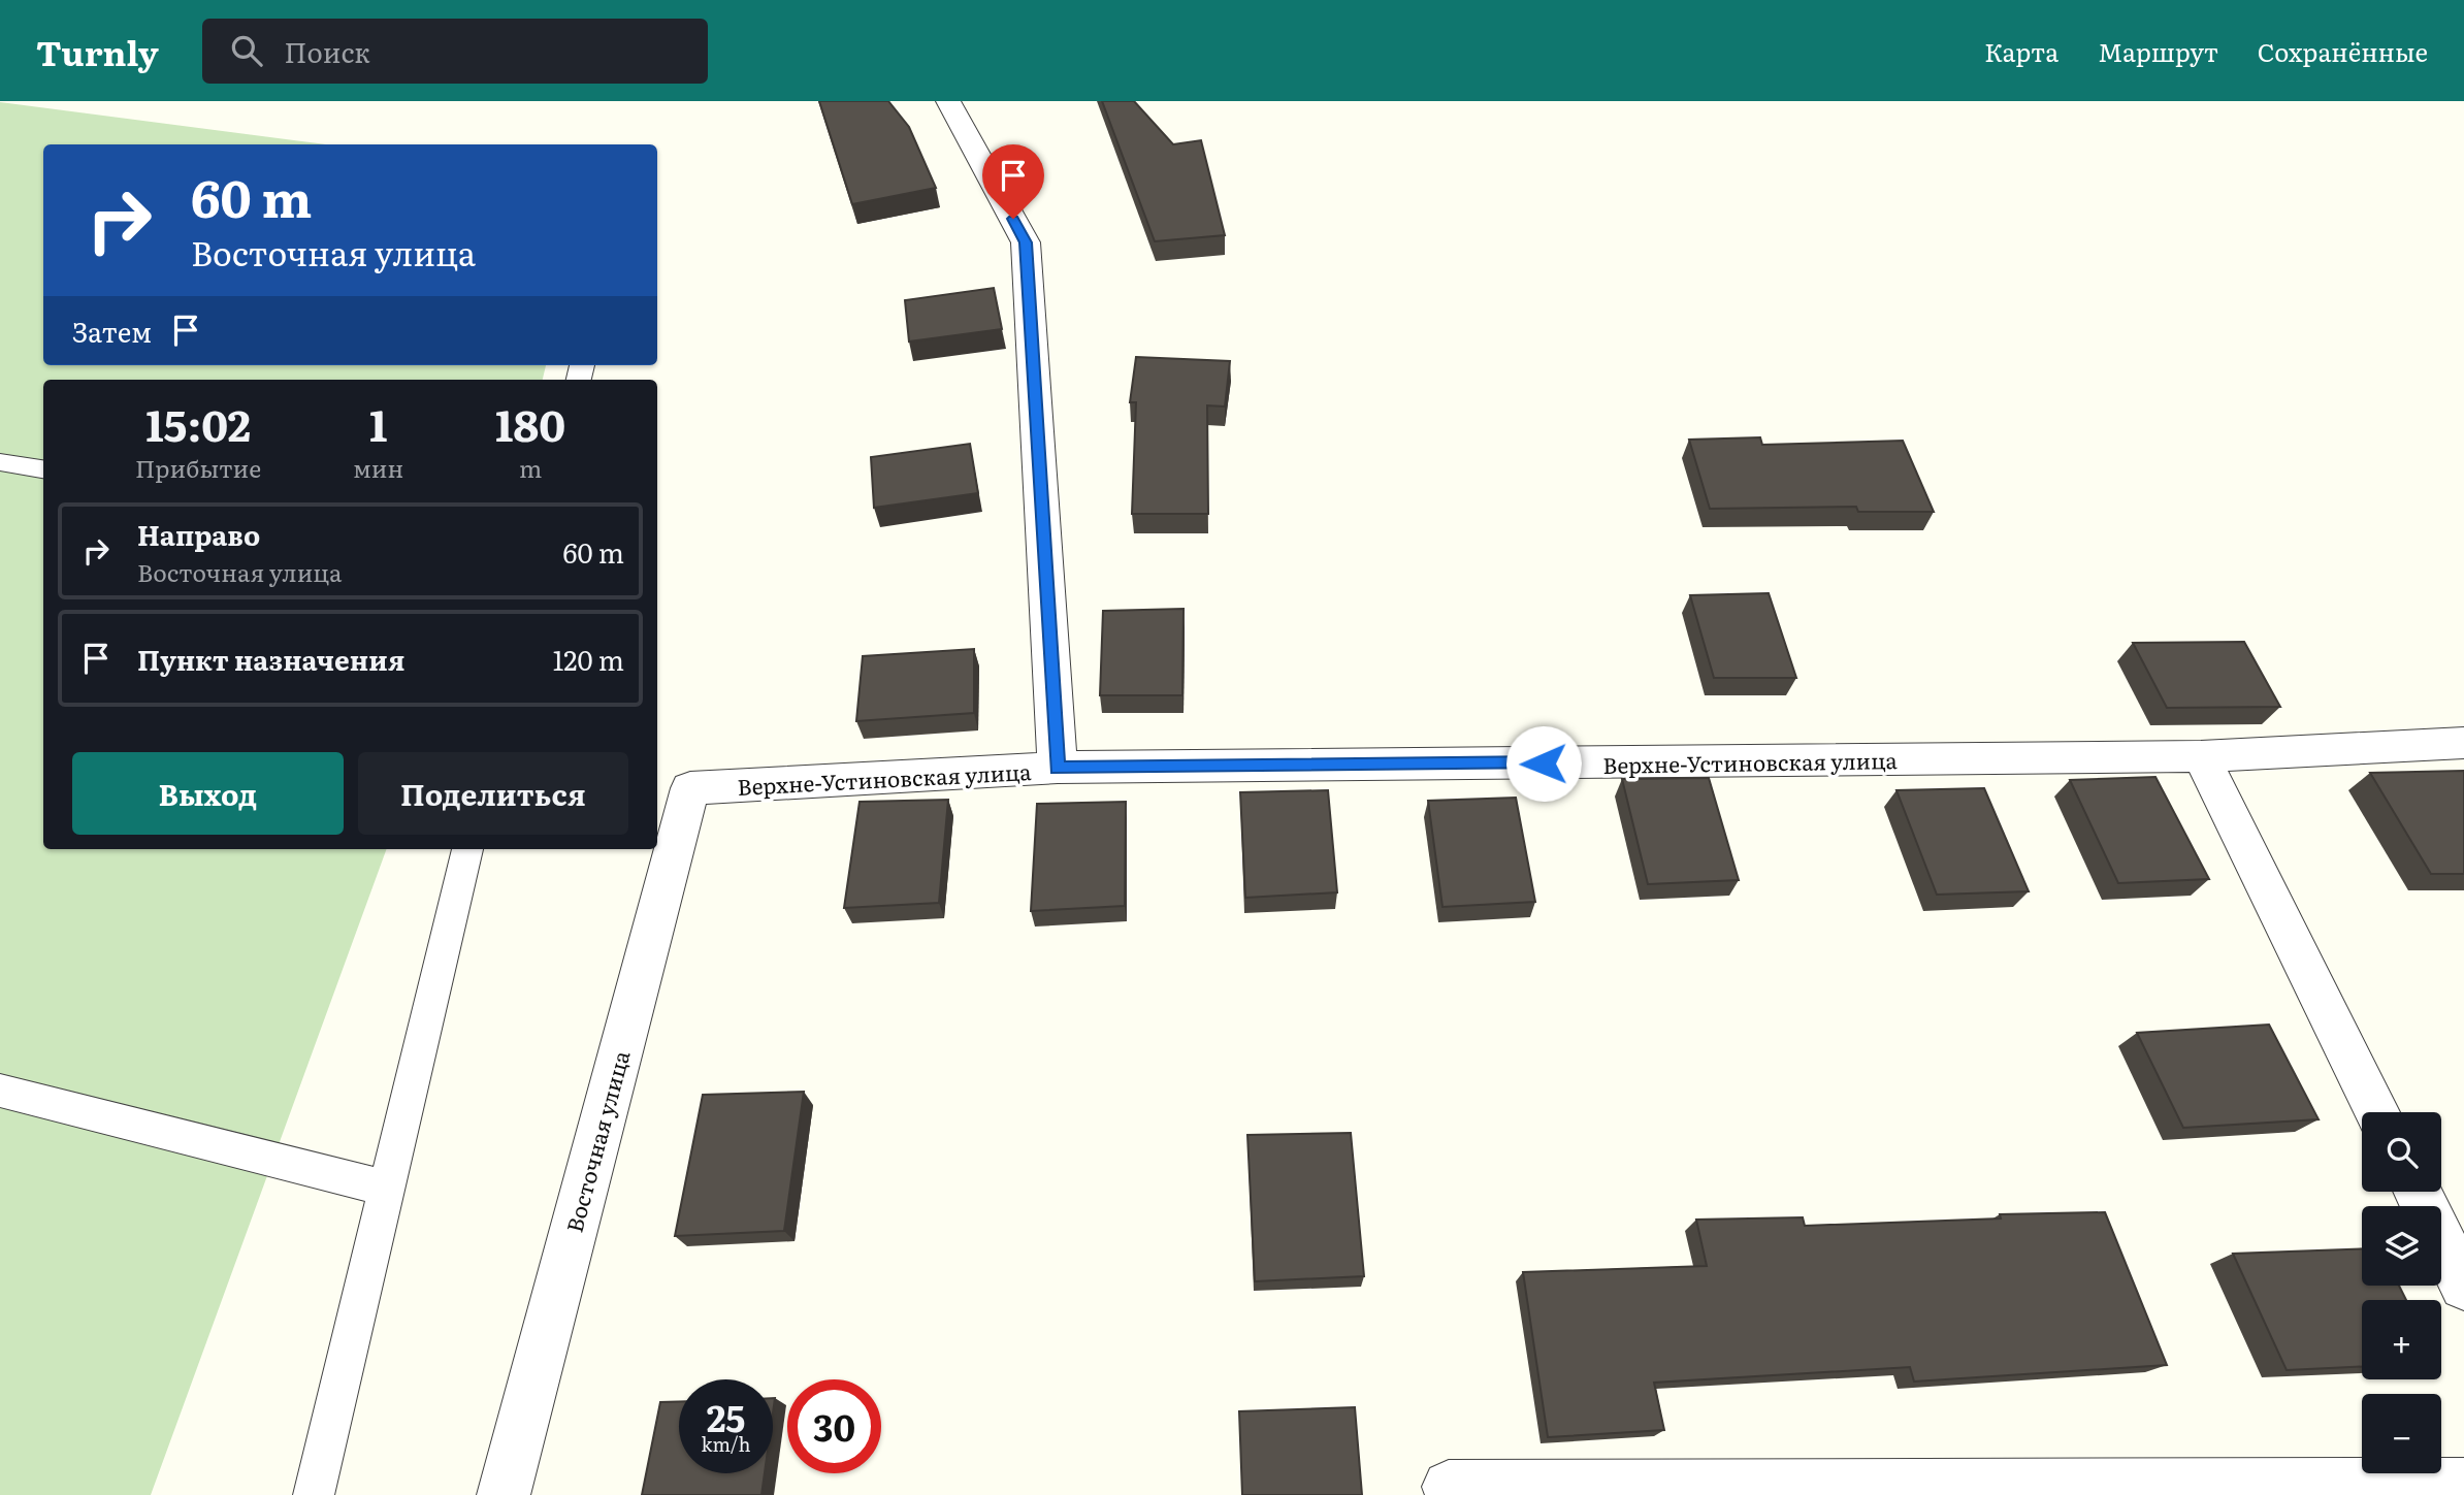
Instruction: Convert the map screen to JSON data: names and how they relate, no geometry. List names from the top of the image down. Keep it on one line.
{"streets":{"street":["Верхне-Устиновская улица","Восточная улица"]},"crossings":[["Верхне-Устиновская улица","Восточная улица"]],"page":{"header":"Turnly","search":"Поиск","nav":["Карта","Маршрут","Сохранённые"],"turn":["60 m","Восточная улица"],"then":"Затем","eta":["15:02","Прибытие","1","мин","180","m"],"list":[{"name":"Направо","note":"Восточная улица","value":"60 m"},{"name":"Пункт назначения","value":"120 m"}],"buttons":["Выход","Поделиться"],"map_buttons":["+","−"],"speed":"25 km/h","limit":"30"}}
